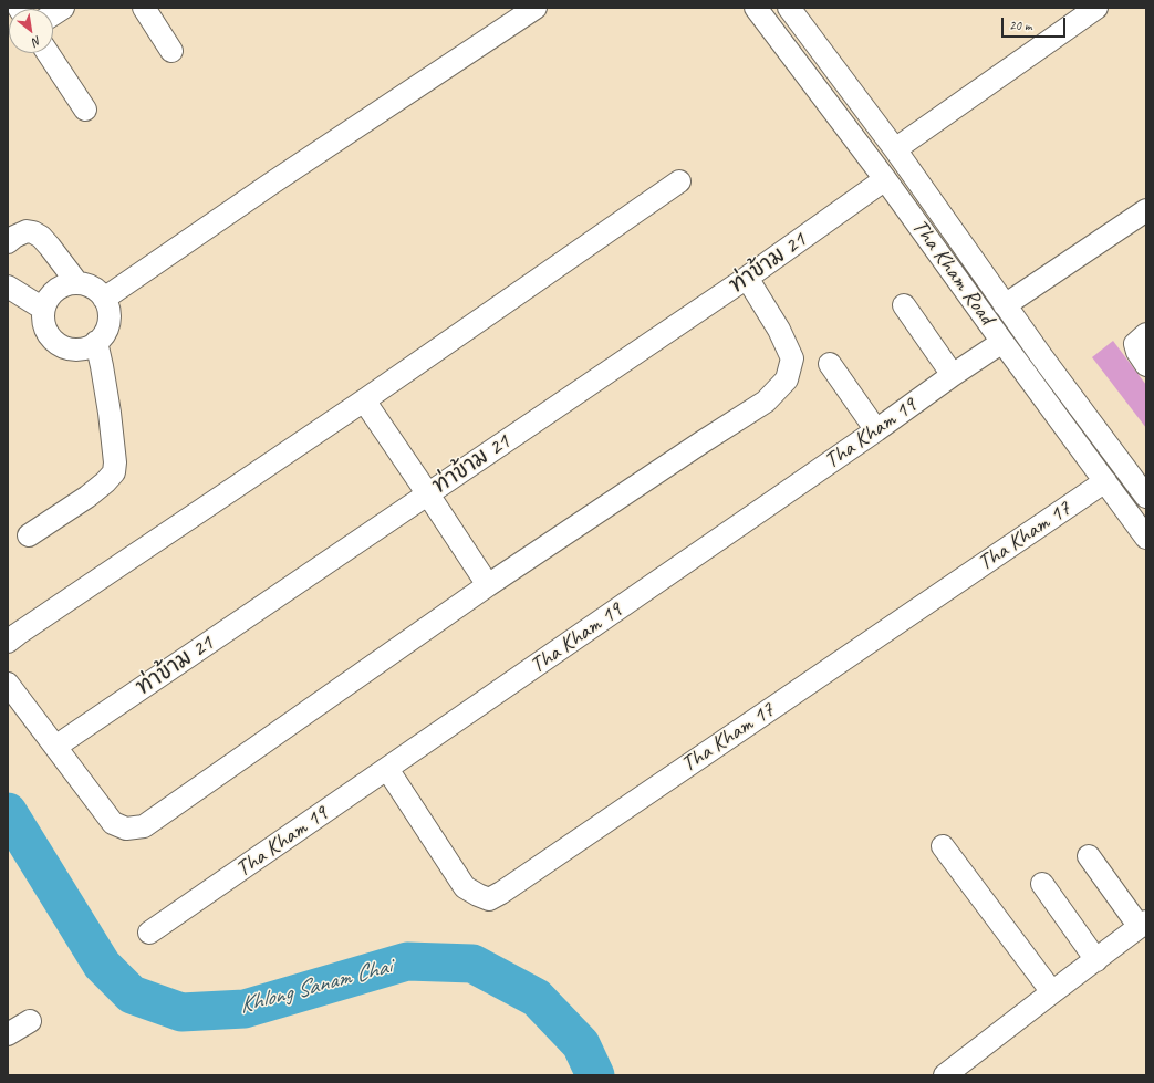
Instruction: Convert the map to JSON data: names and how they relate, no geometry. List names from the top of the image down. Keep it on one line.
{"streets":{"street":["ท่าข้าม 21","Tha Kham Road","Tha Kham 19","Tha Kham 17"]},"crossings":[["ท่าข้าม 21","Tha Kham Road"],["Tha Kham Road","Tha Kham 19"],["Tha Kham Road","Tha Kham 17"],["Tha Kham 19","Tha Kham 17"]],"water":["Khlong Sanam Chai"],"scale_bar":"20 m","north":"bottom right"}
